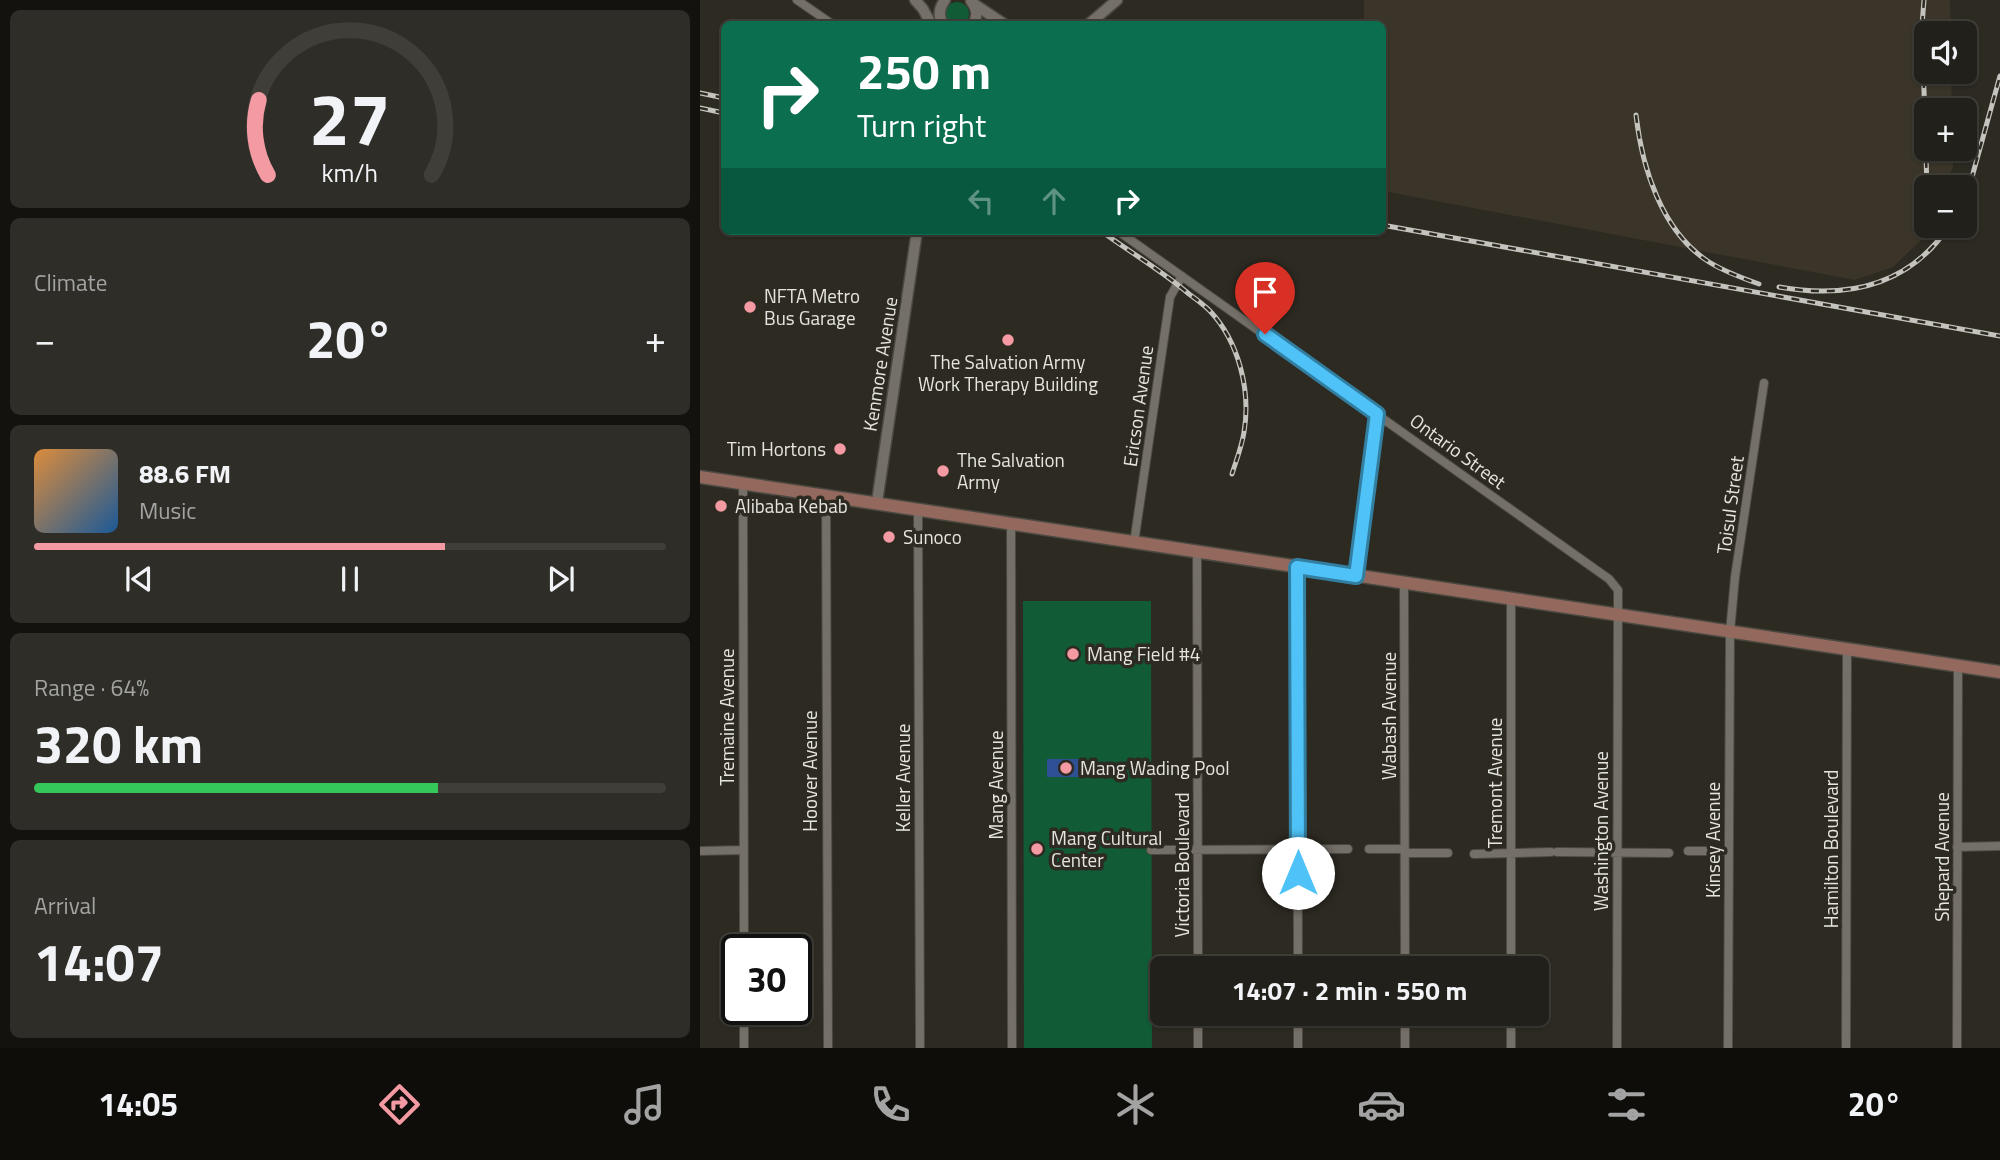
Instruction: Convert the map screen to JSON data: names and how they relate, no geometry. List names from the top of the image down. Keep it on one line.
{"streets":{"street":["Kenmore Avenue","Ericson Avenue","Ontario Street","Toisul Street","Wabash Avenue","Tremaine Avenue","Hoover Avenue","Keller Avenue","Tremont Avenue","Mang Avenue","Washington Avenue","Kinsey Avenue","Hamilton Boulevard","Shepard Avenue","Victoria Boulevard"]},"crossings":[["Ericson Avenue","Ontario Street"],["Ontario Street","Washington Avenue"],["Toisul Street","Kinsey Avenue"]],"places":["NFTA Metro Bus Garage","The Salvation Army Work Therapy Building","Tim Hortons","The Salvation Army","Alibaba Kebab","Sunoco","Mang Field #4","Mang Wading Pool","Mang Cultural Center"],"page":{"map_buttons":["+","−"],"turn":["250 m","Turn right"],"tile":["Climate",["Range · 64%","320 km"],["Arrival","14:07"]],"heat":["−","20°","+"],"song":["88.6 FM","Music"],"limit":"30","trip":"14:07 · 2 min · 550 m","tabs":["14:05","20°"],"gauge":["27","km/h"]}}
